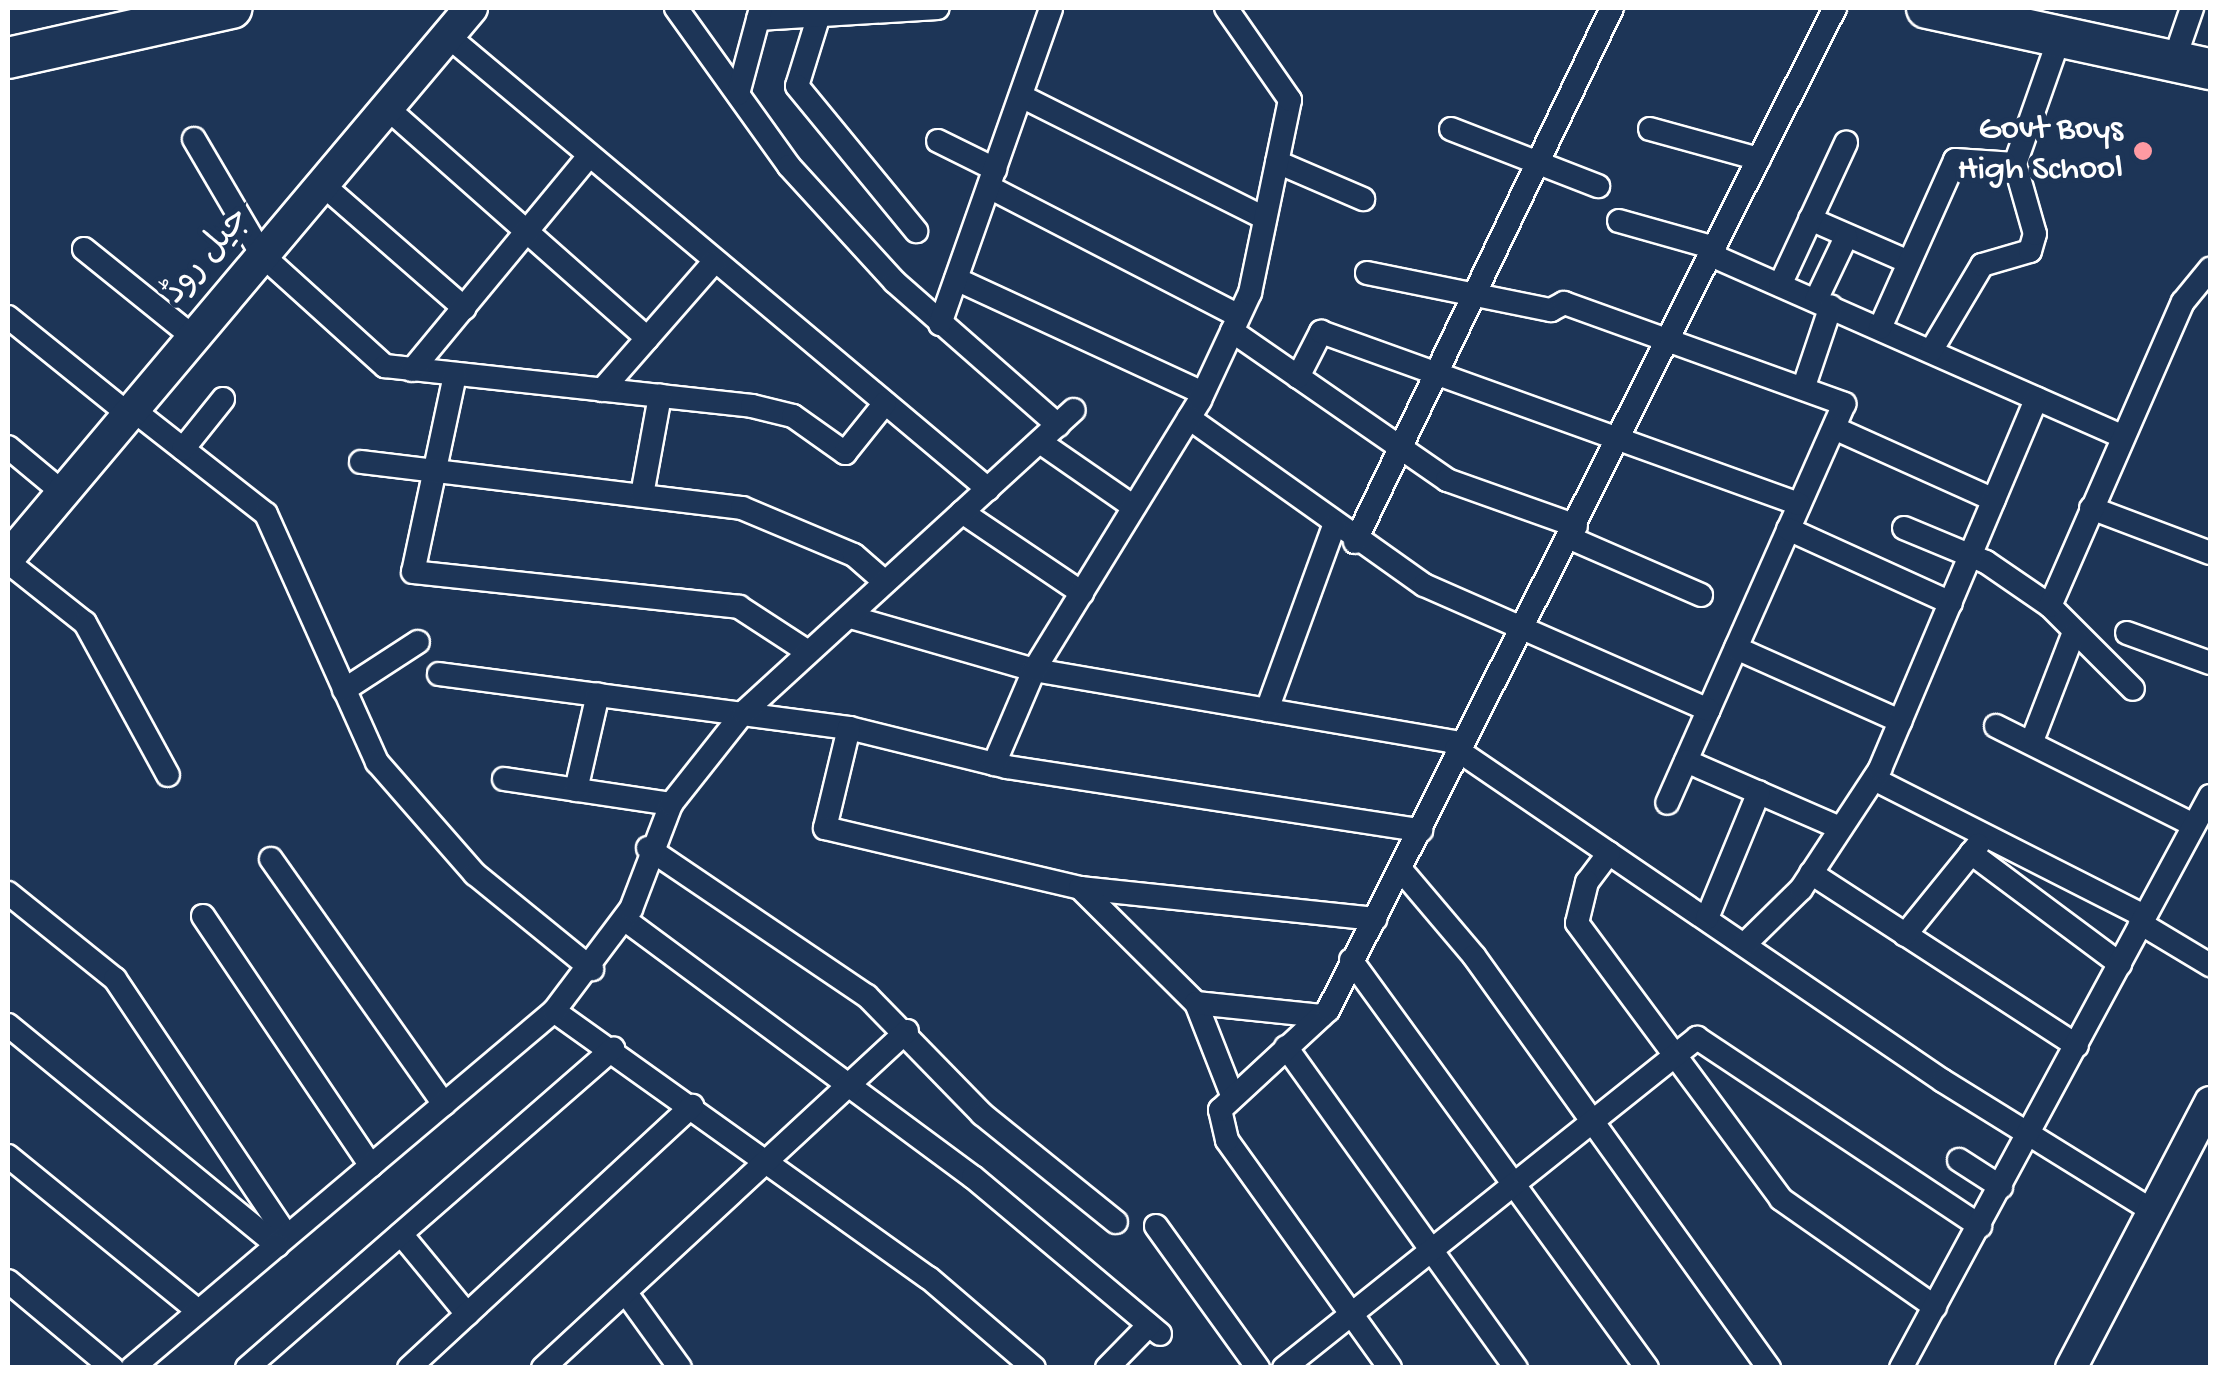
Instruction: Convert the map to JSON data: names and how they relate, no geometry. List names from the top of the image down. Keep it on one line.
{"streets":{"main road":["جیل روڈ"]},"places":["Govt Boys High School"]}
